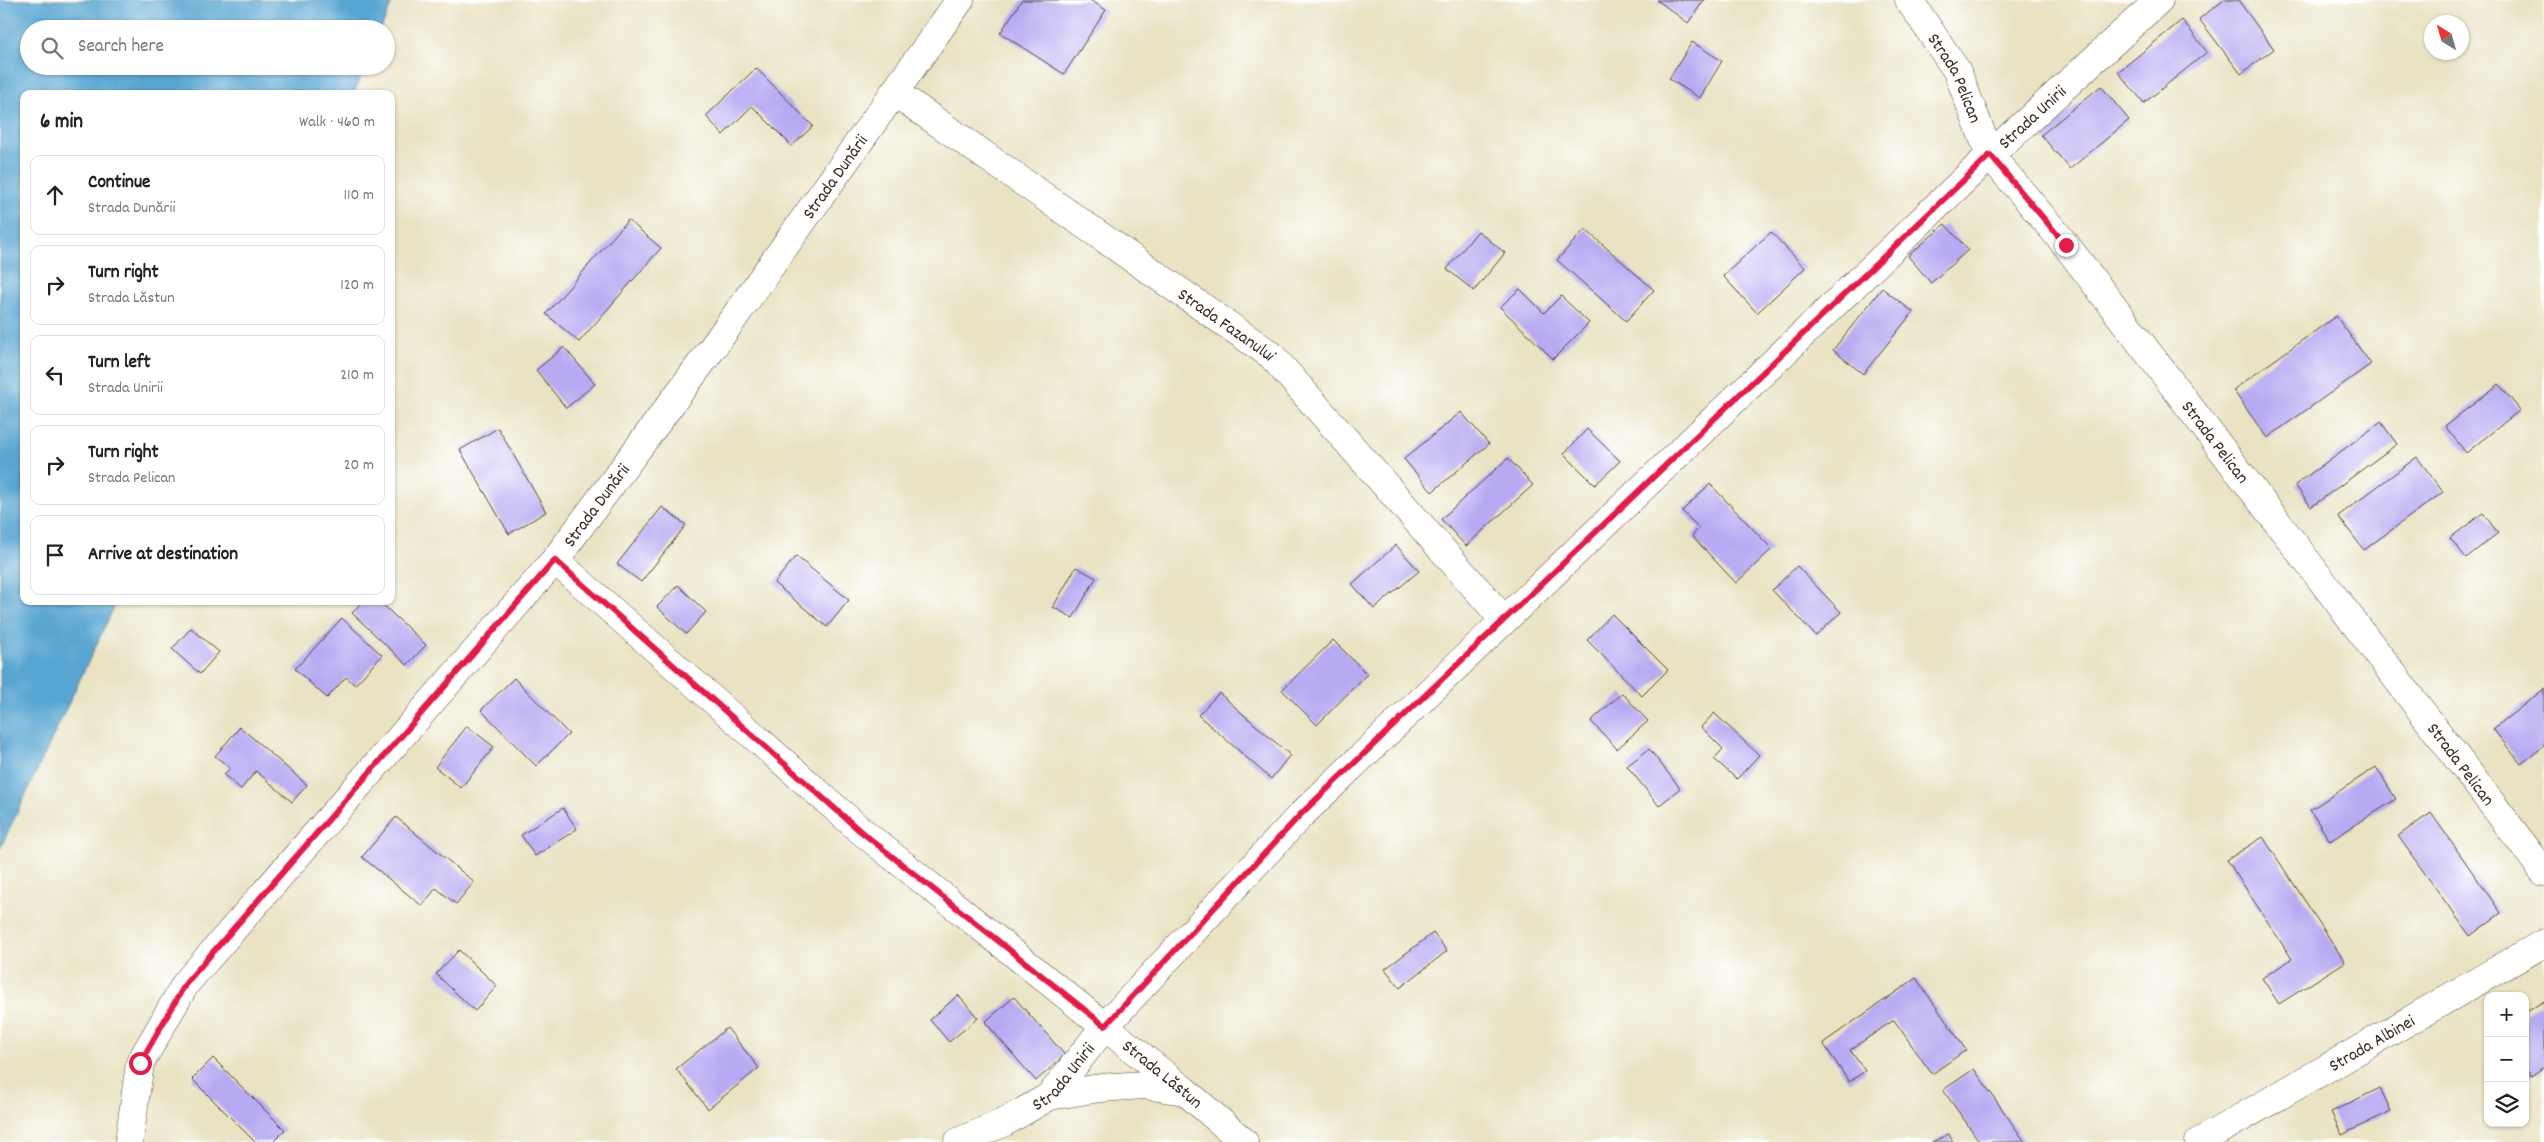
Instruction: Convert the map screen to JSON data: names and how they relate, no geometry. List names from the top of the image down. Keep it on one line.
{"streets":{"street":["Strada Pelican","Strada Unirii","Strada Dunării","Strada Fazanului","Strada Albinei","Strada Lăstun"]},"crossings":[["Strada Pelican","Strada Unirii"],["Strada Unirii","Strada Fazanului"],["Strada Unirii","Strada Lăstun"],["Strada Dunării","Strada Fazanului"],["Strada Dunării","Strada Lăstun"]],"north":"top left","page":{"search":"Search here","heading":["6 min","Walk · 460 m"],"list":[["Continue","Strada Dunării","110 m"],["Turn right","Strada Lăstun","120 m"],["Turn left","Strada Unirii","210 m"],["Turn right","Strada Pelican","20 m"],"Arrive at destination"],"map_buttons":["+","−"]}}
